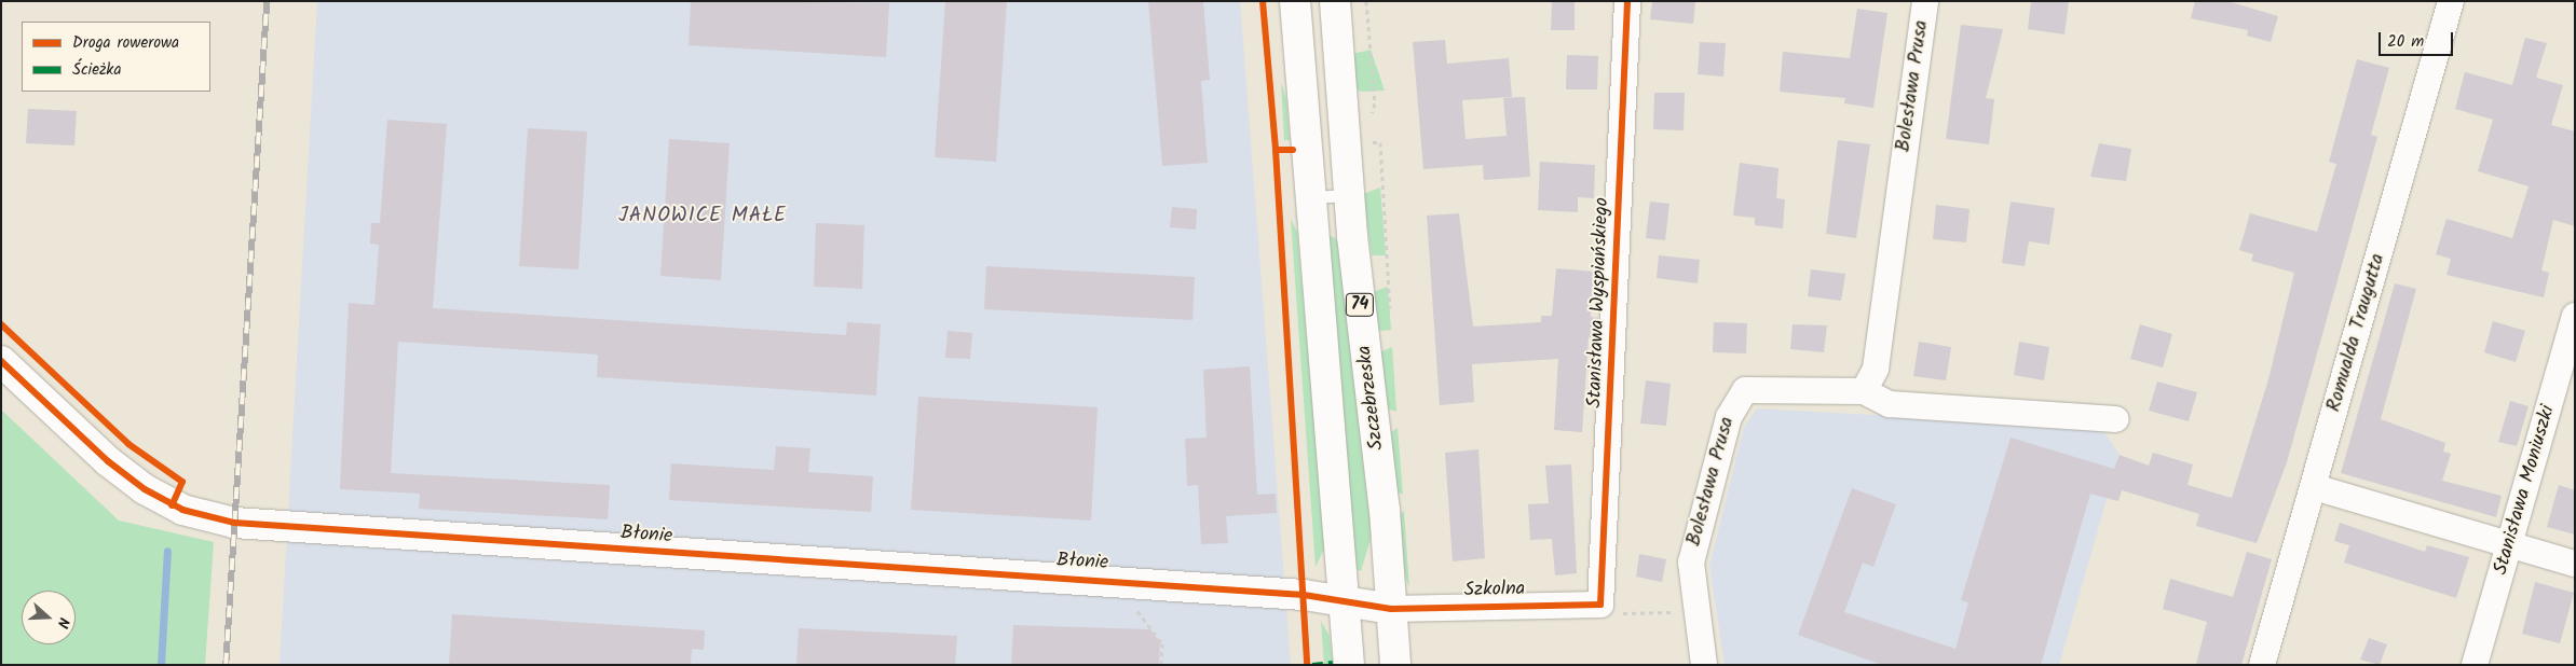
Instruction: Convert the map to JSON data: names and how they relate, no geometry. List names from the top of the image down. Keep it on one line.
{"streets":{"street":["Bolesława Prusa","Stanisława Wyspiańskiego","74","Romualda Traugutta","Szczebrzeska","Stanisława Moniuszki","Błonie","Szkolna"]},"crossings":[["Stanisława Wyspiańskiego","Szkolna"],["74","Błonie"],["Szczebrzeska","Błonie"],["Szczebrzeska","Szkolna"],["Błonie","Szkolna"]],"districts":["JANOWICE MAŁE"],"legend":["Droga rowerowa","Ścieżka"],"scale_bar":"20 m","north":"right"}
